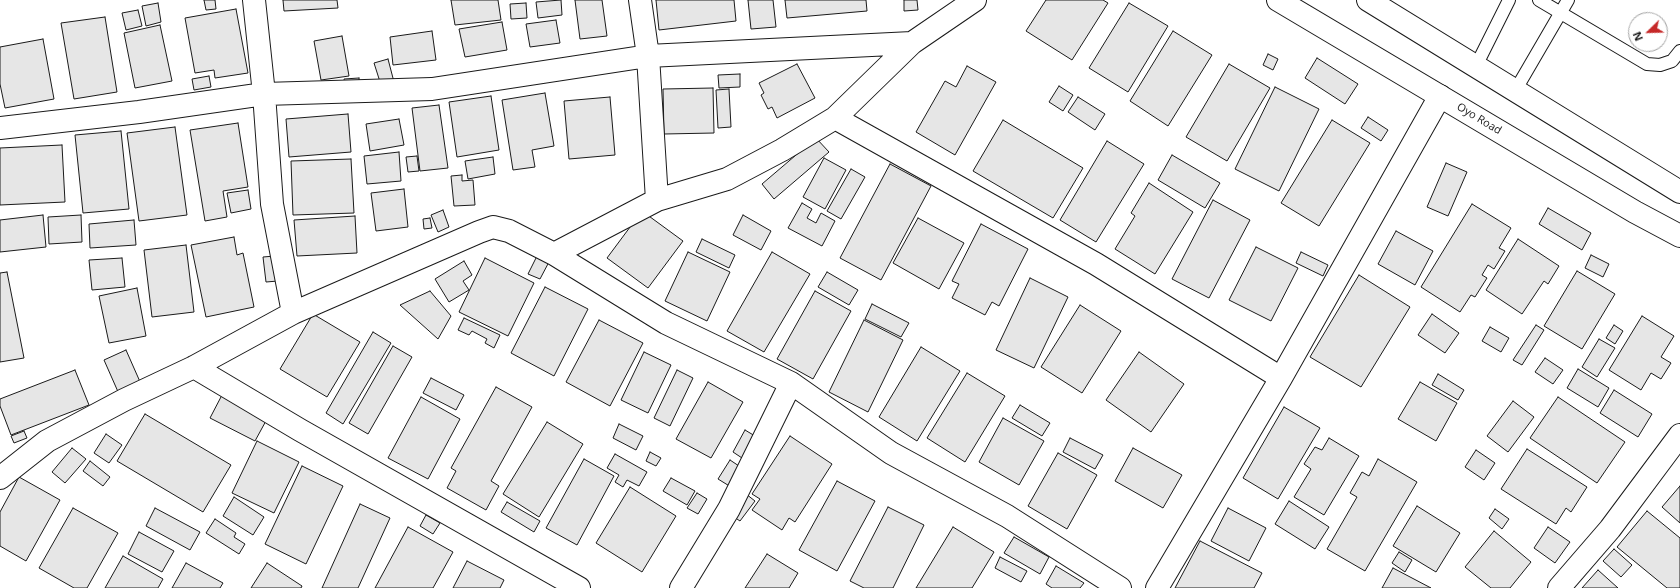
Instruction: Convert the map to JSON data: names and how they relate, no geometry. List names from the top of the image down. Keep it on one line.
{"streets":{"street":["Oyo Road"]},"north":"bottom left"}
